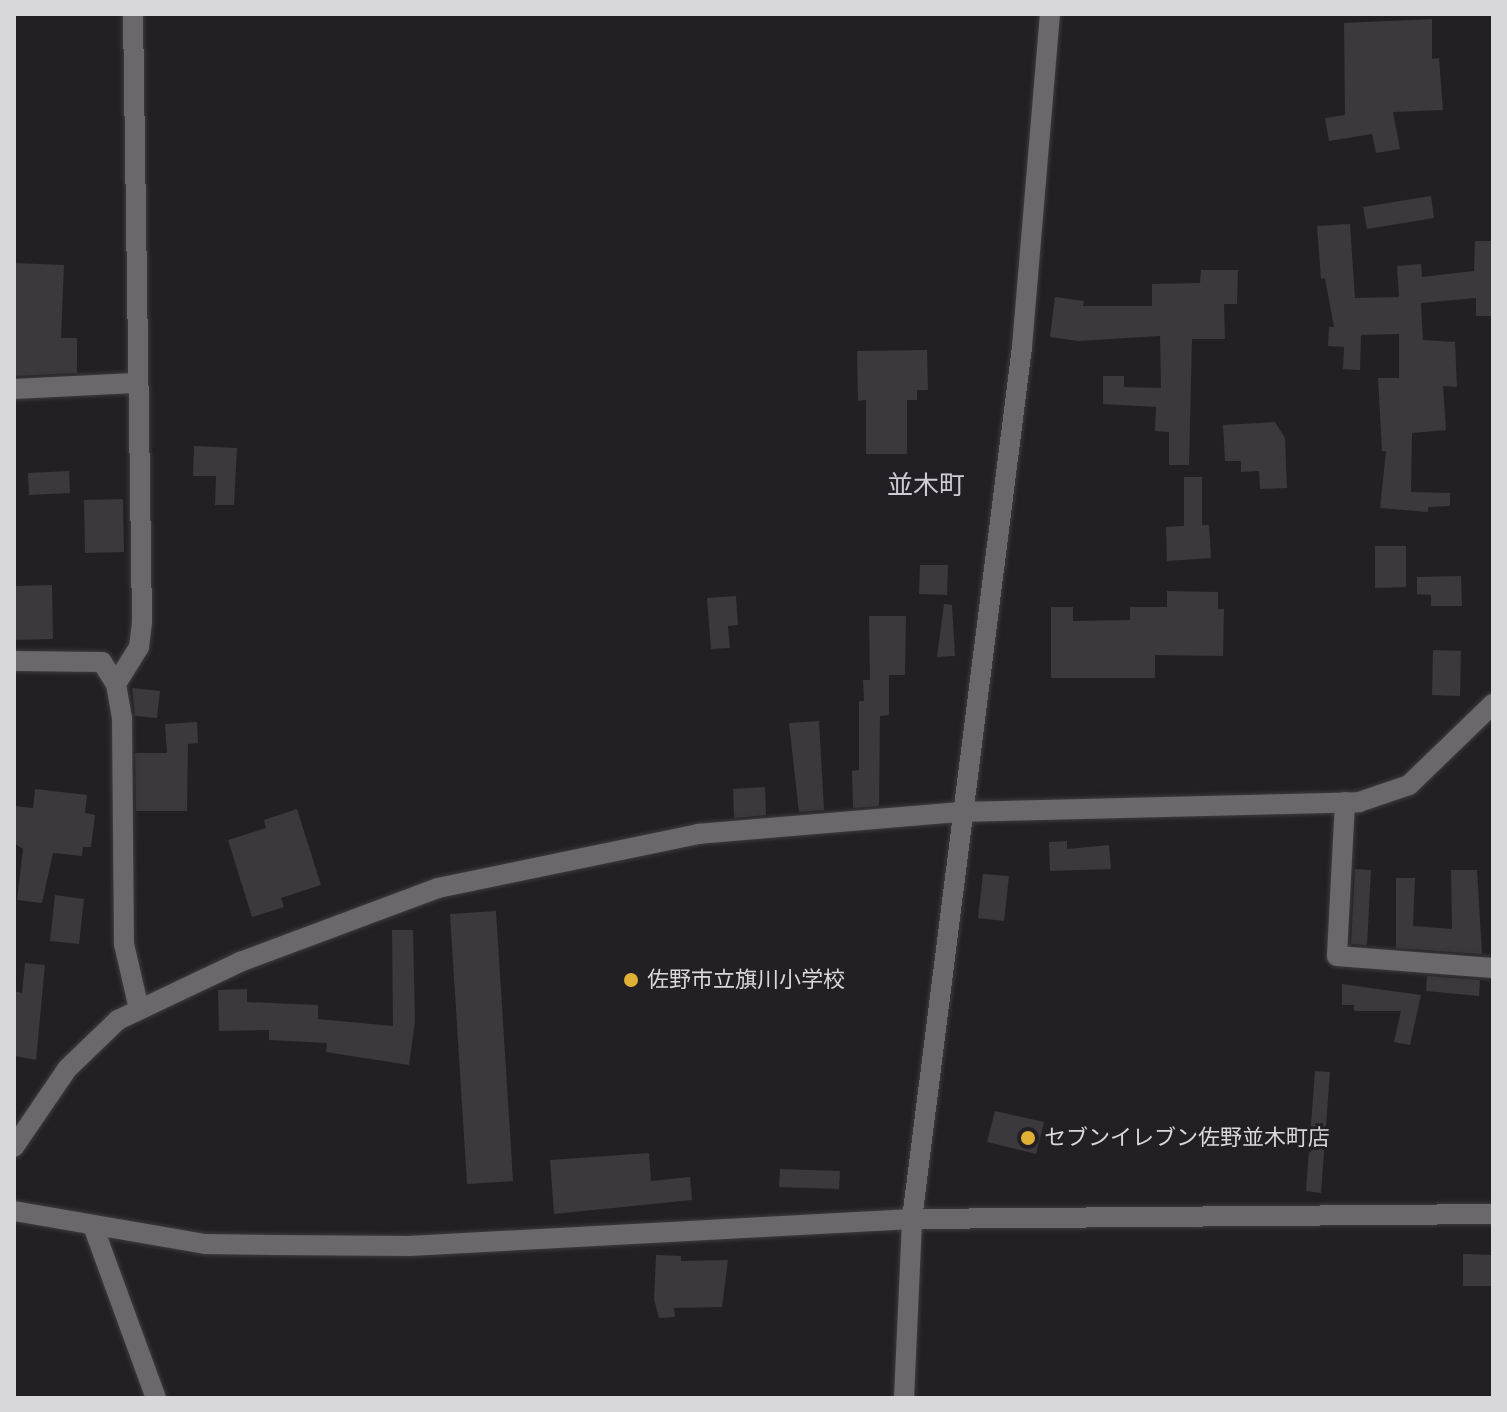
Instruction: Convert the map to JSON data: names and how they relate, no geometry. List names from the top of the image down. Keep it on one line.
{"districts":["並木町"],"places":["佐野市立旗川小学校","セブンイレブン佐野並木町店"]}
